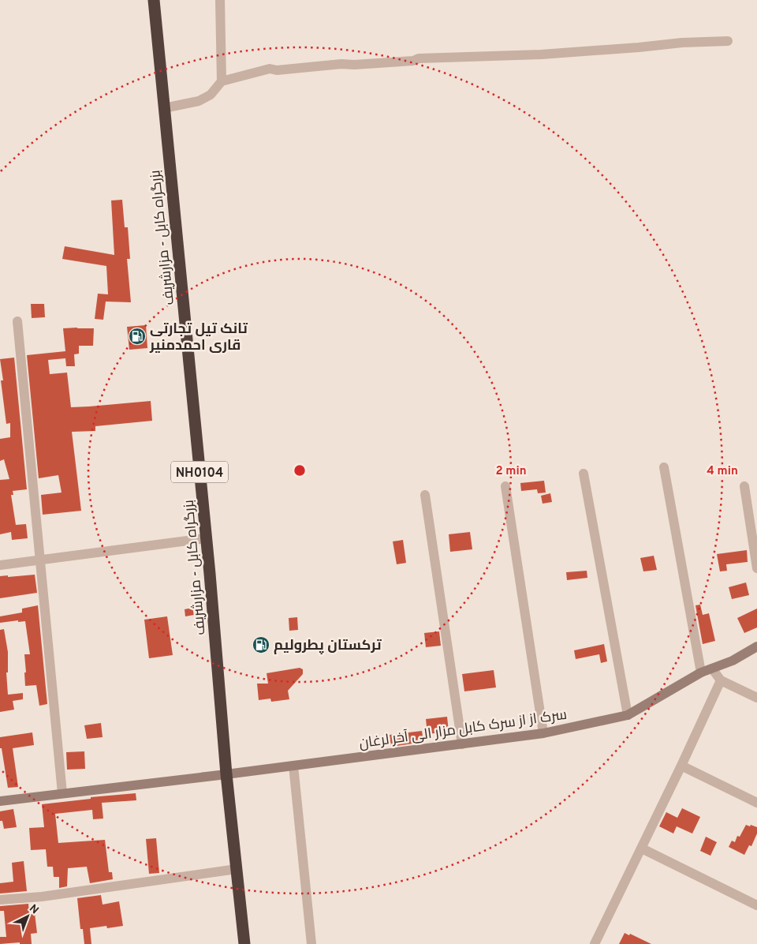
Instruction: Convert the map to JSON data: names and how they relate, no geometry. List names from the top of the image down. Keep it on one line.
{"streets":{"highway":["بزرگراه کابل - مزارشریف","NH0104"],"street":["سرک از از سرک کابل مزار الی آخر لرغان"]},"crossings":[["بزرگراه کابل - مزارشریف","سرک از از سرک کابل مزار الی آخر لرغان"]],"places":{"fuel station":["تانک تیل تجارتی قاری احمدمنیر","ترکستان پطرولیم"]},"north":"top right","rings":["2 min","4 min"]}
